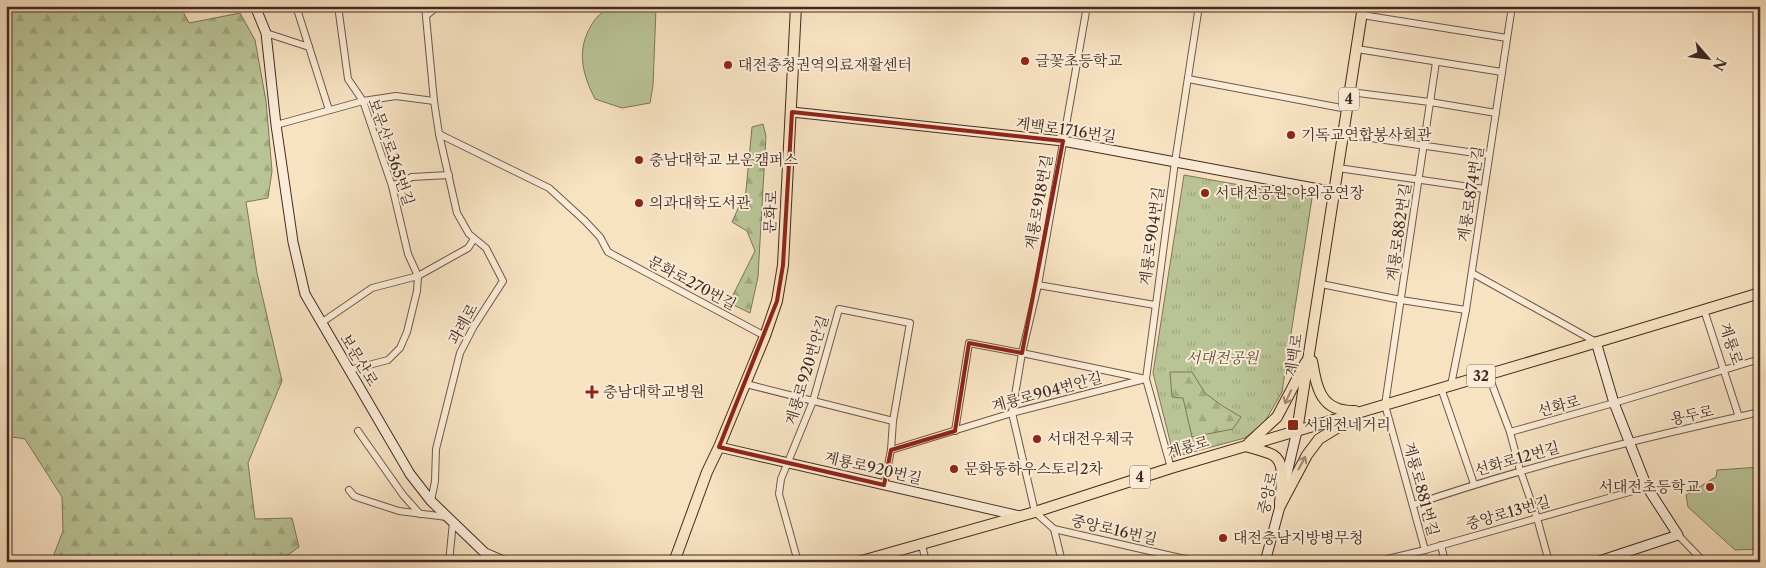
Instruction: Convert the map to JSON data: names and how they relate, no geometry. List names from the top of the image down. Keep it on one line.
{"streets":{"main road":["4","계백로1716번길","문화로","계룡로","계백로","보문산로","32","계룡로920번길","중앙로"],"street":["보문산로365번길","계룡로874번길","계룡로918번길","계룡로882번길","계룡로904번길","문화로270번길","과례로","계룡로920번안길","계룡로904번안길","선화로","용두로","선화로12번길","계룡로881번길","중앙로13번길","중앙로16번길"]},"crossings":[["계백로1716번길","계룡로918번길"],["계백로1716번길","문화로"],["계백로1716번길","계룡로904번길"],["계백로1716번길","계백로"],["계룡로874번길","계룡로"],["계룡로874번길","계백로"],["계룡로918번길","계룡로"],["계룡로918번길","계룡로904번안길"],["문화로","문화로270번길"],["문화로","계룡로920번길"],["계룡로882번길","계룡로"],["계룡로882번길","계룡로881번길"],["계룡로904번길","계룡로"],["계룡로904번길","계룡로904번안길"],["문화로270번길","과례로"],["과례로","보문산로"],["계룡로","계백로"],["계룡로","선화로"],["계룡로","용두로"],["계룡로","계룡로920번길"],["계룡로","계룡로881번길"],["계룡로","중앙로"],["계백로","중앙로"],["계룡로920번안길","계룡로904번안길"],["계룡로920번안길","계룡로920번길"],["용두로","선화로12번길"],["선화로12번길","계룡로881번길"],["계룡로881번길","중앙로13번길"]],"parks":["서대전공원"],"places":{"other":["글꽃초등학교","대전충청권역의료재활센터","기독교연합봉사회관","충남대학교 보운캠퍼스","서대전공원 야외공연장","의과대학도서관","서대전우체국","문화동하우스토리2차","서대전초등학교","대전충남지방병무청"],"health":["충남대학교병원"],"transit":["서대전네거리"]},"north":"bottom right"}
